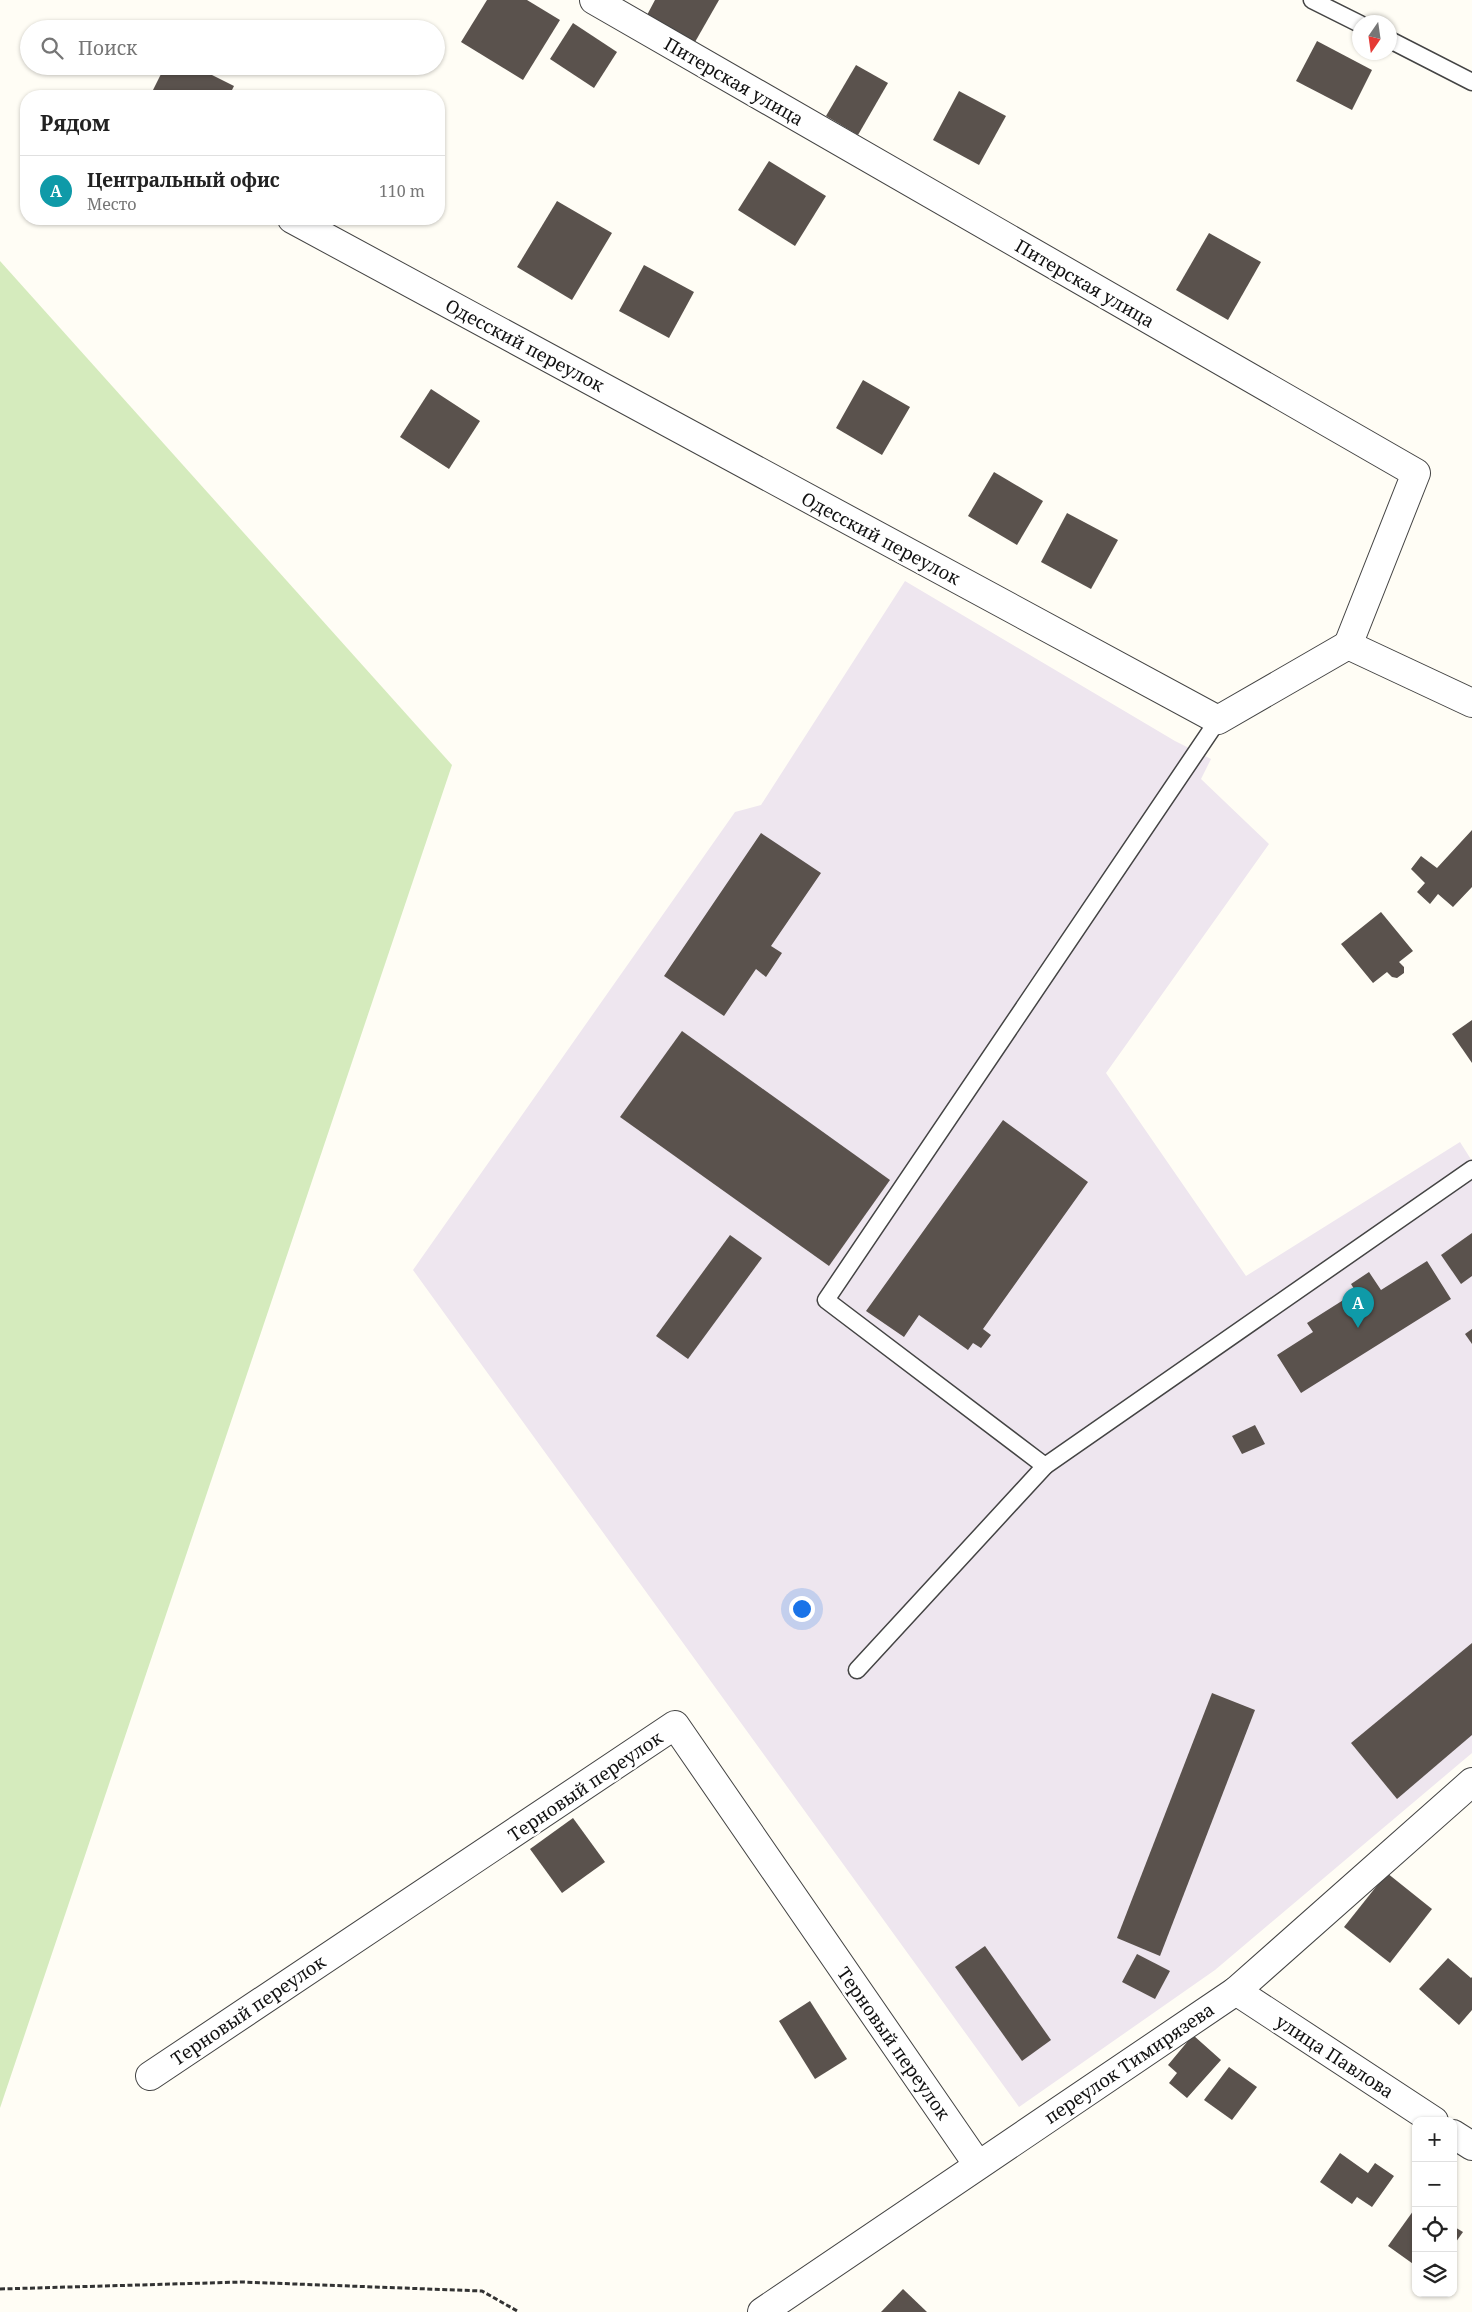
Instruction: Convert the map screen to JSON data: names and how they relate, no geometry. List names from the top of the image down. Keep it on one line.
{"streets":{"street":["Питерская улица","Одесский переулок","Терновый переулок","улица Павлова","переулок Тимирязева"]},"crossings":[["Терновый переулок","переулок Тимирязева"],["улица Павлова","переулок Тимирязева"]],"north":"bottom","page":{"search":"Поиск","heading":"Рядом","list":[{"mark":"A","name":"Центральный офис","note":"Место","value":"110 m"}],"pins":"A","map_buttons":["+","−"]}}
